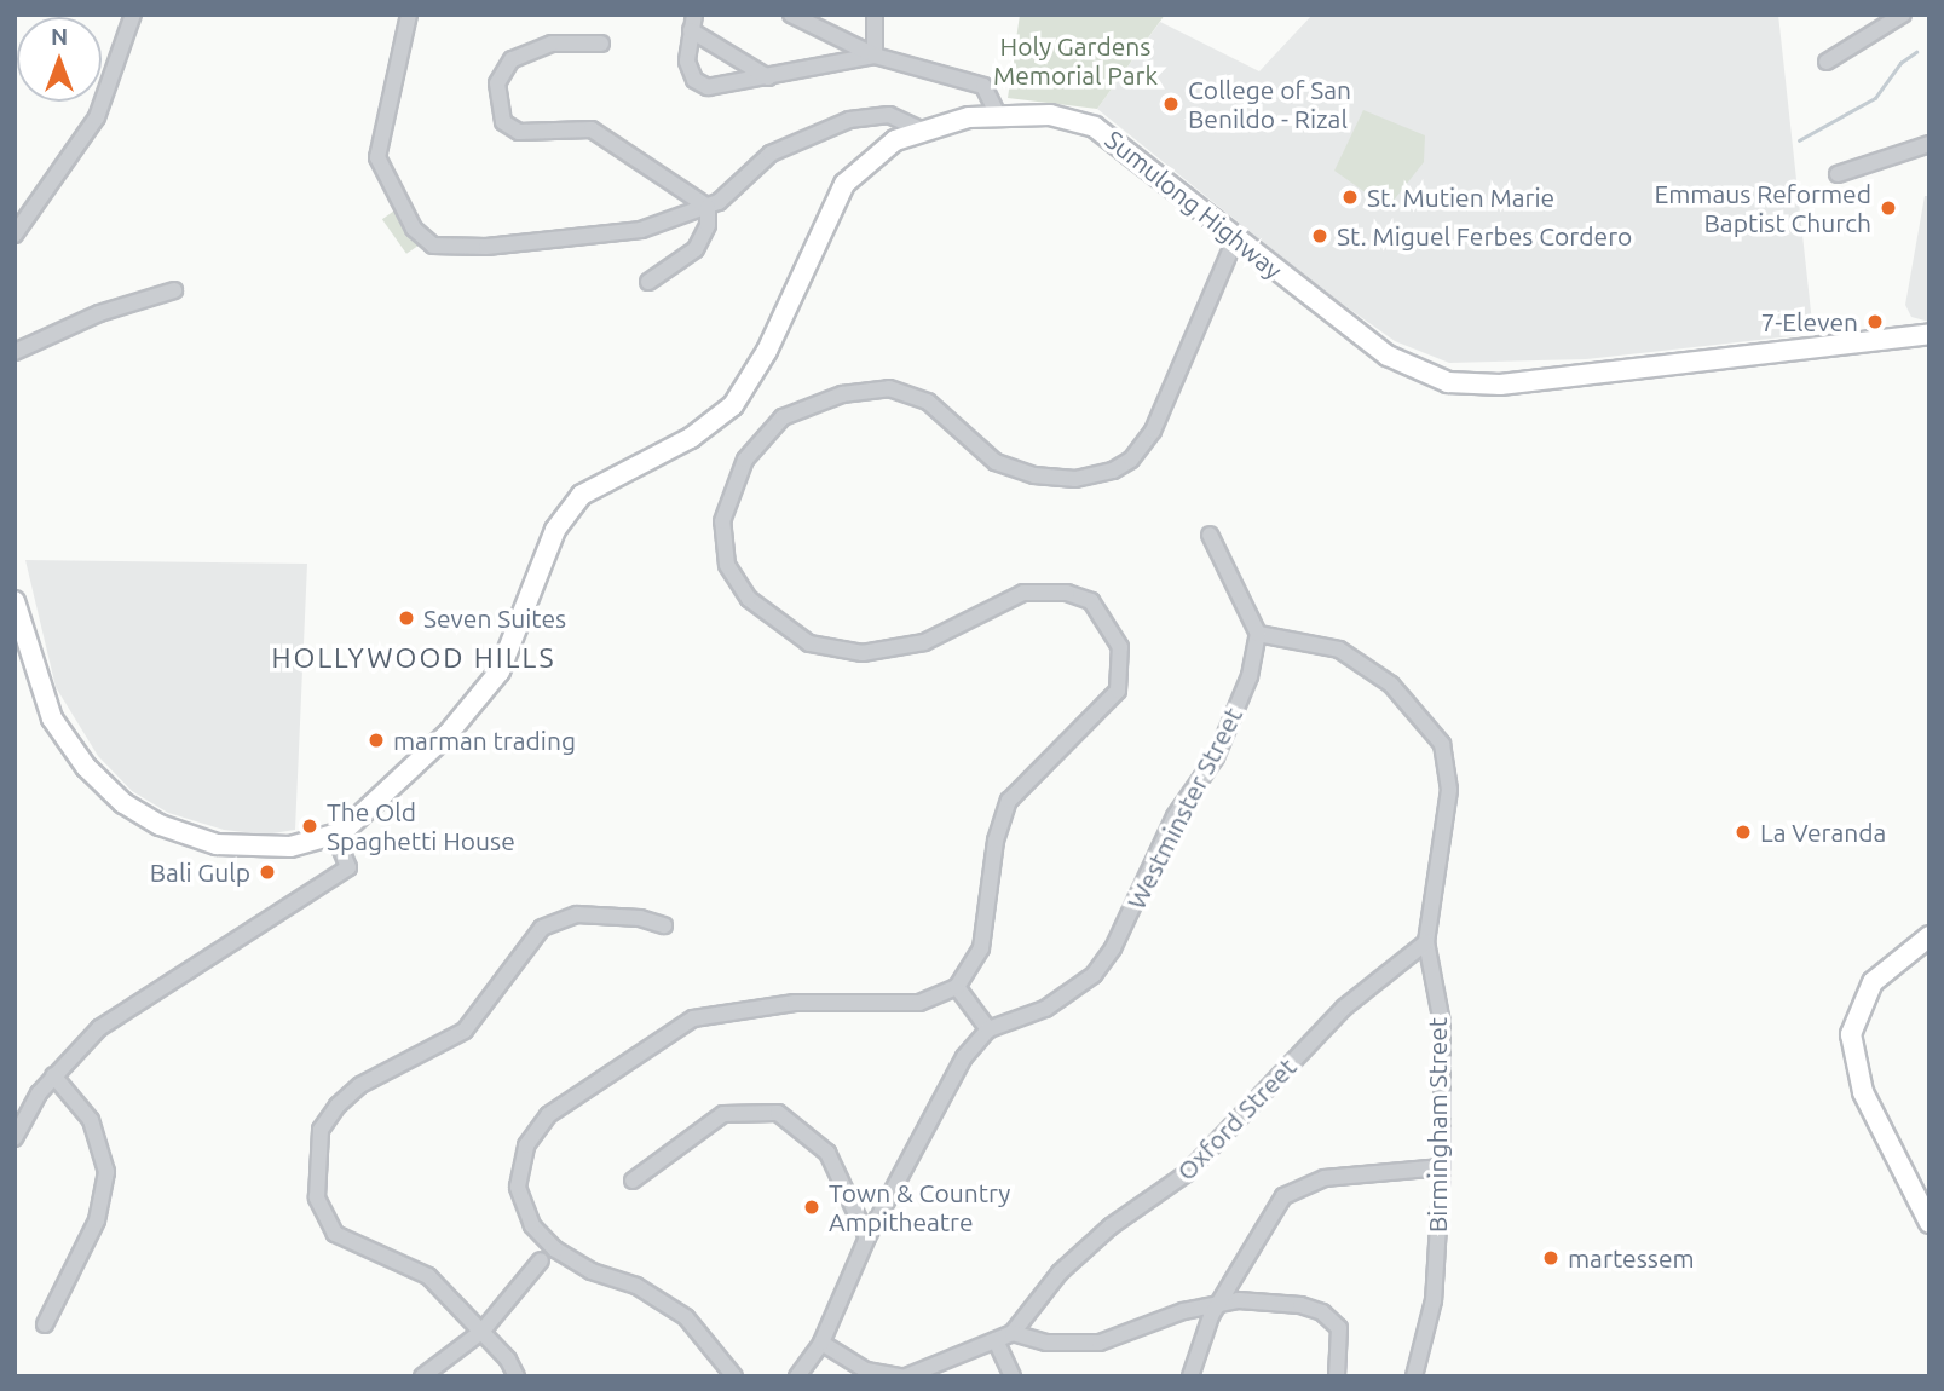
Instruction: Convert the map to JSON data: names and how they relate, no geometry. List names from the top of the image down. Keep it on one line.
{"streets":{"main road":["Sumulong Highway"],"street":["Westminster Street","Oxford Street","Birmingham Street"]},"crossings":[["Westminster Street","Birmingham Street"],["Oxford Street","Birmingham Street"]],"districts":["HOLLYWOOD HILLS"],"parks":["Holy Gardens Memorial Park"],"places":["College of San Benildo - Rizal","St. Mutien Marie","Emmaus Reformed Baptist Church","St. Miguel Ferbes Cordero","7-Eleven","Seven Suites","marman trading","The Old Spaghetti House","La Veranda","Bali Gulp","Town & Country Ampitheatre","martessem"],"north":"top"}
